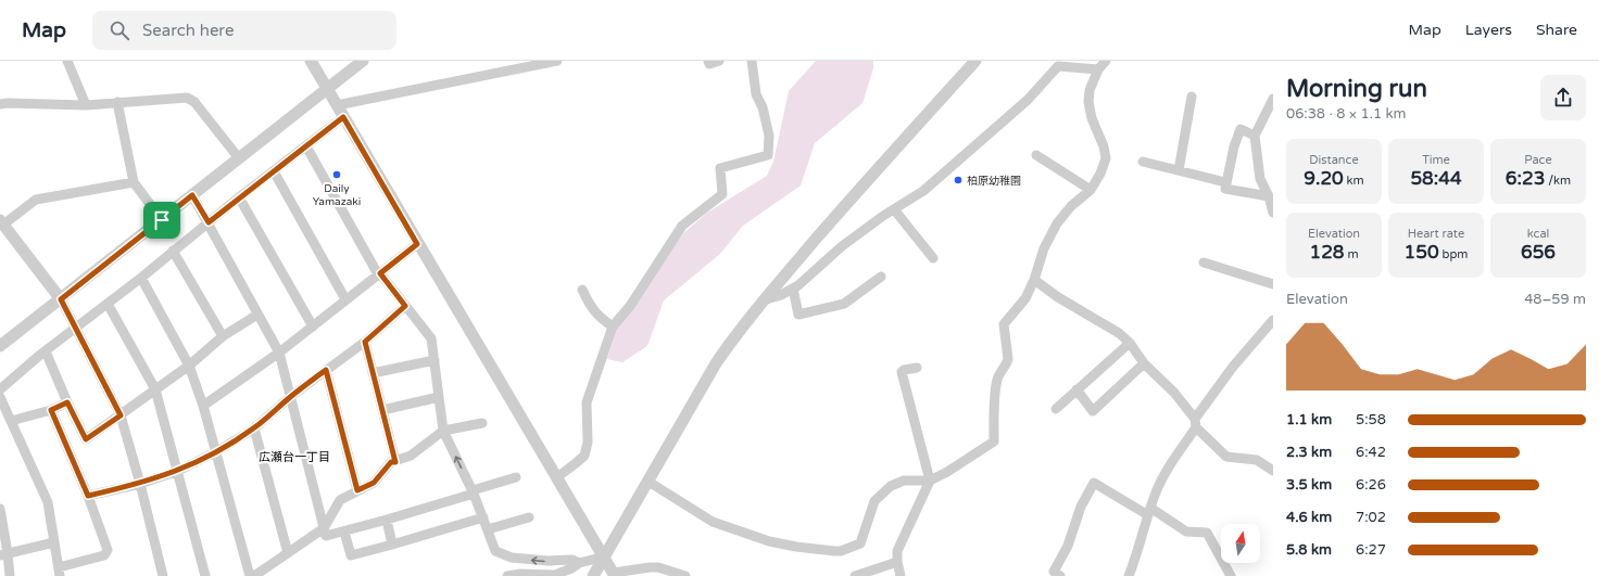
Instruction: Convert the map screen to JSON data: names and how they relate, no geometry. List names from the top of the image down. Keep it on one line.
{"districts":["広瀬台一丁目"],"places":["Daily Yamazaki","柏原幼稚園"],"north":"top","page":{"header":"Map","search":"Search here","nav":["Map","Layers","Share"],"heading":["Morning run","06:38 · 8 × 1.1 km"],"stats":[["Distance","9.20 km"],["Time","58:44"],["Pace","6:23 /km"],["Elevation","128 m"],["Heart rate","150 bpm"],["kcal","656"]],"chart":["Elevation","48–59 m"],"list":[{"name":"1.1 km","note":"5:58"},{"name":"2.3 km","note":"6:42"},{"name":"3.5 km","note":"6:26"},{"name":"4.6 km","note":"7:02"},{"name":"5.8 km","note":"6:27"}]}}
